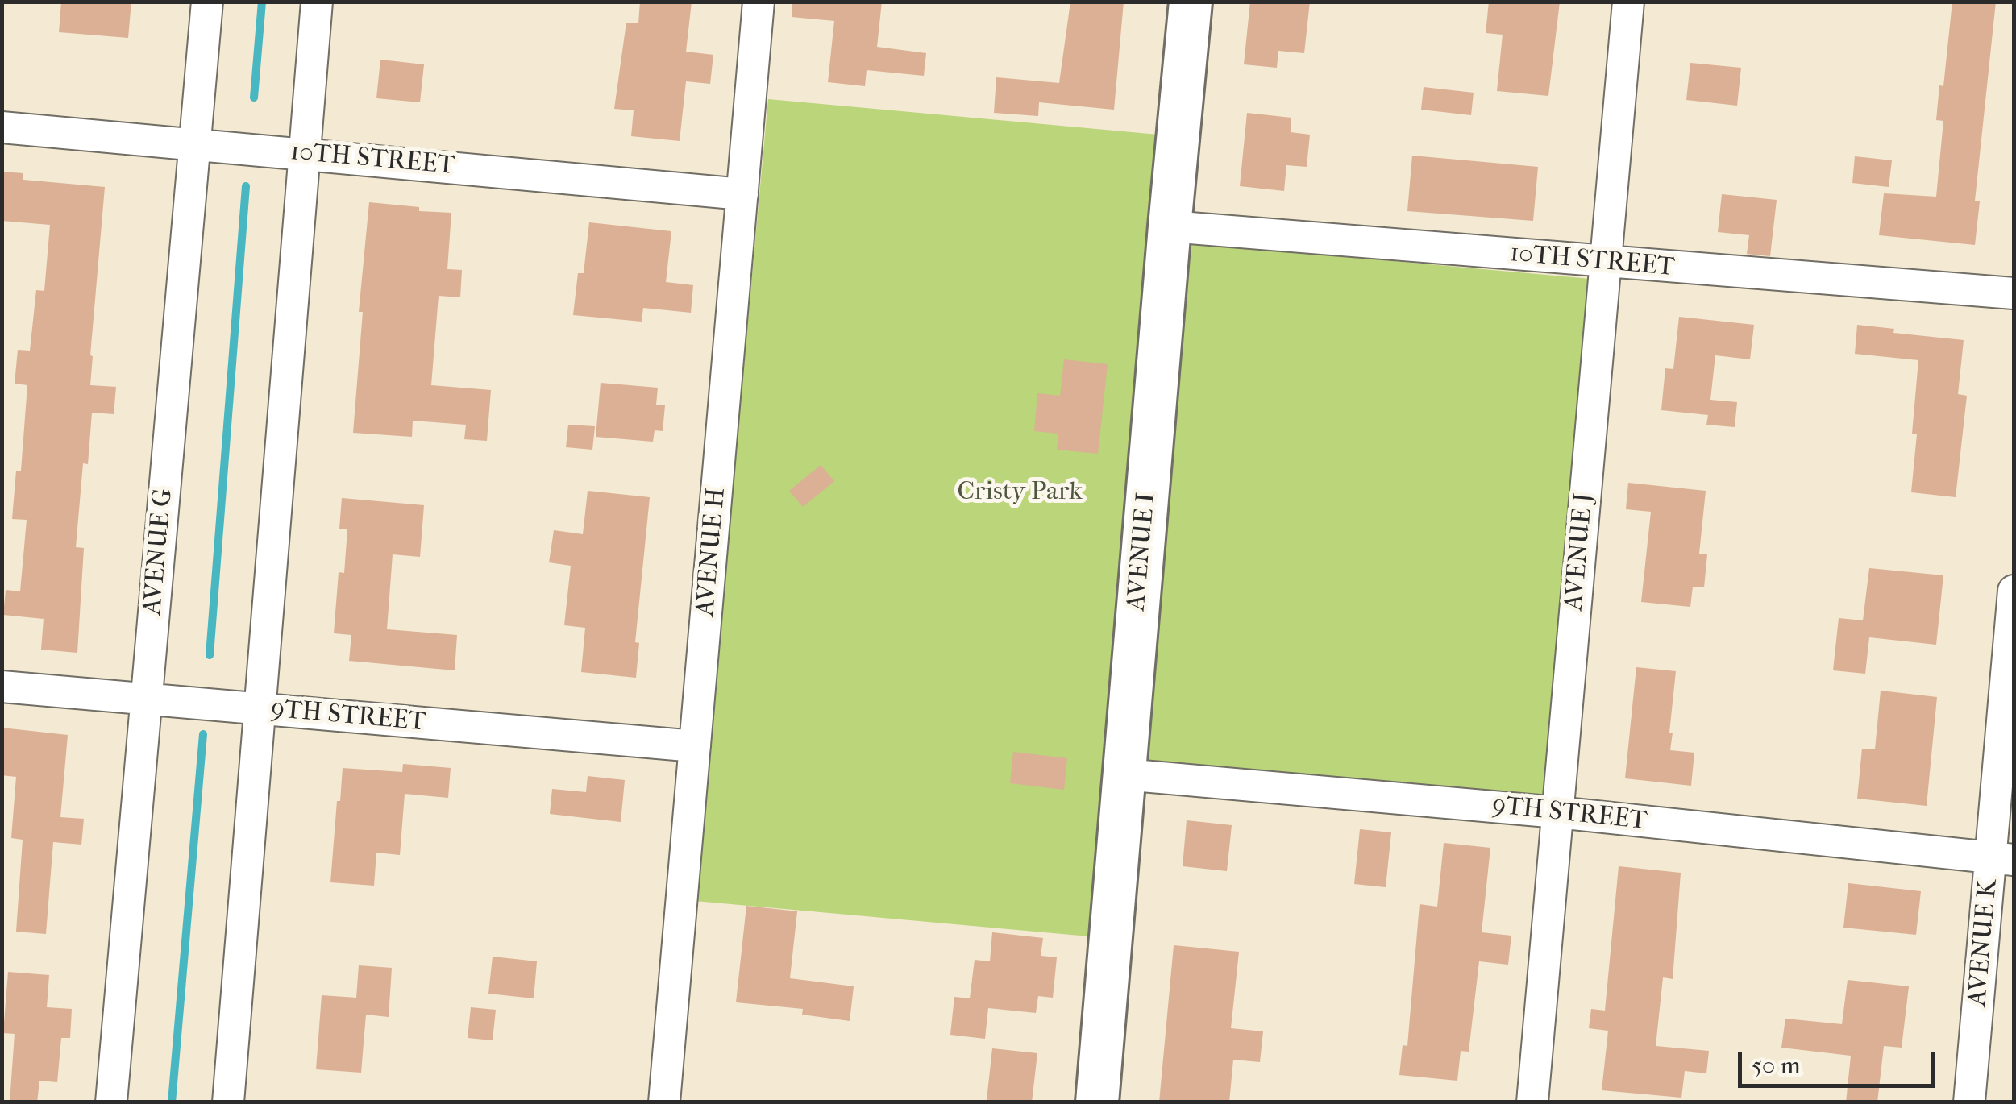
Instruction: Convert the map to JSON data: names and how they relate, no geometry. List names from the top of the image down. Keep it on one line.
{"streets":{"street":["10TH STREET","AVENUE G","AVENUE H","AVENUE I","AVENUE J","9TH STREET","AVENUE K"]},"crossings":[["10TH STREET","AVENUE G"],["10TH STREET","AVENUE H"],["10TH STREET","AVENUE I"],["10TH STREET","AVENUE J"],["AVENUE G","9TH STREET"],["AVENUE H","9TH STREET"],["AVENUE I","9TH STREET"],["AVENUE J","9TH STREET"],["9TH STREET","AVENUE K"]],"parks":["Cristy Park"],"scale_bar":"50 m"}
